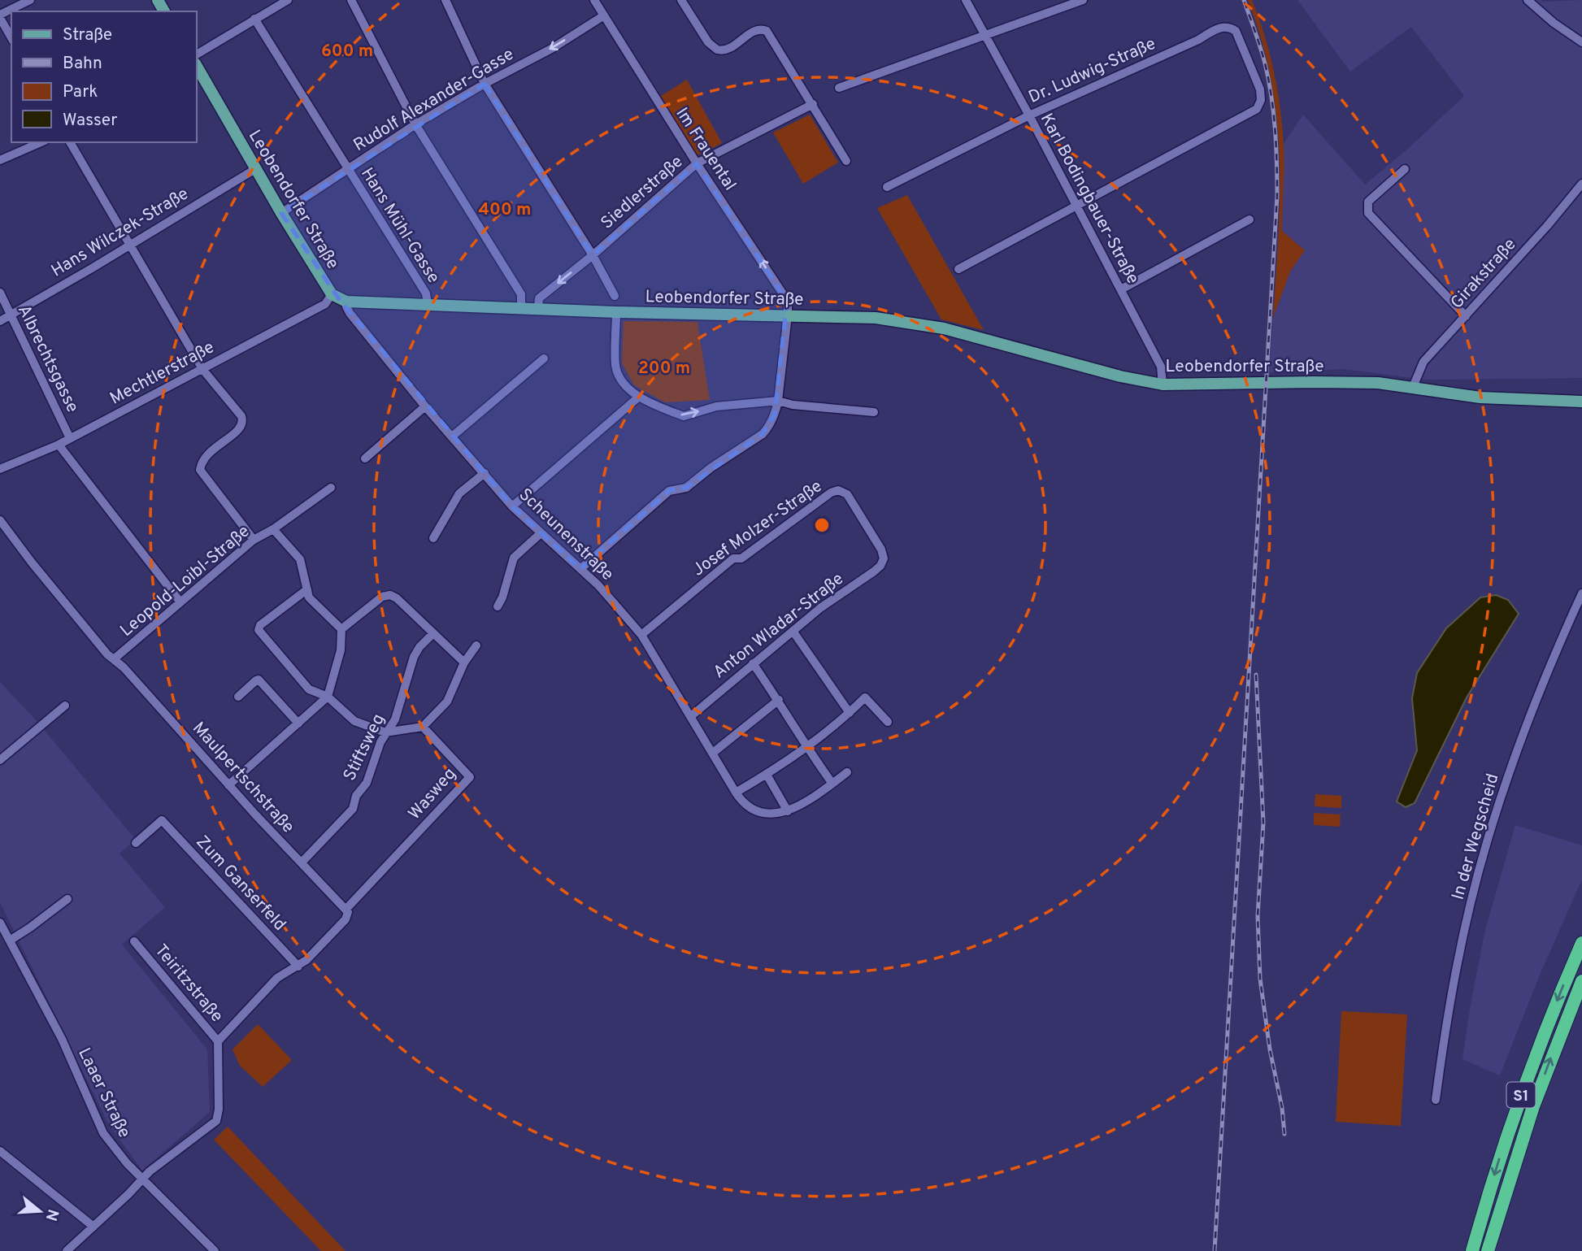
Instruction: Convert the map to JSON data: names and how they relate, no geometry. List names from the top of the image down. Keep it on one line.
{"streets":{"highway":["S1"],"main road":["Leobendorfer Straße"],"street":["Dr. Ludwig-Straße","Rudolf Alexander-Gasse","Im Frauental","Siedlerstraße","Karl Bodingbauer-Straße","Hans Mühl-Gasse","Hans Wilczek-Straße","Girakstraße","Albrechtsgasse","Mechtlerstraße","Josef Molzer-Straße","Scheunenstraße","Leopold-Loibl-Straße","Anton Wladar-Straße","Stiftsweg","Maulpertschstraße","Wasweg","In der Wegscheid","Zum Ganserfeld","Teiritzstraße","Laaer Straße"]},"crossings":[["Dr. Ludwig-Straße","Karl Bodingbauer-Straße"],["Rudolf Alexander-Gasse","Im Frauental"],["Rudolf Alexander-Gasse","Leobendorfer Straße"],["Rudolf Alexander-Gasse","Hans Mühl-Gasse"],["Im Frauental","Siedlerstraße"],["Im Frauental","Leobendorfer Straße"],["Siedlerstraße","Leobendorfer Straße"],["Karl Bodingbauer-Straße","Leobendorfer Straße"],["Leobendorfer Straße","Hans Mühl-Gasse"],["Leobendorfer Straße","Hans Wilczek-Straße"],["Leobendorfer Straße","Girakstraße"],["Leobendorfer Straße","Mechtlerstraße"],["Leobendorfer Straße","Scheunenstraße"],["Hans Wilczek-Straße","Albrechtsgasse"],["Albrechtsgasse","Mechtlerstraße"],["Josef Molzer-Straße","Scheunenstraße"],["Josef Molzer-Straße","Anton Wladar-Straße"],["Scheunenstraße","Anton Wladar-Straße"],["Leopold-Loibl-Straße","Maulpertschstraße"],["Stiftsweg","Maulpertschstraße"],["Maulpertschstraße","Wasweg"],["Teiritzstraße","Laaer Straße"]],"one_way":["Rudolf Alexander-Gasse","Im Frauental"],"legend":["Straße","Bahn","Park","Wasser"],"north":"right","rings":["600 m","400 m","200 m"]}
